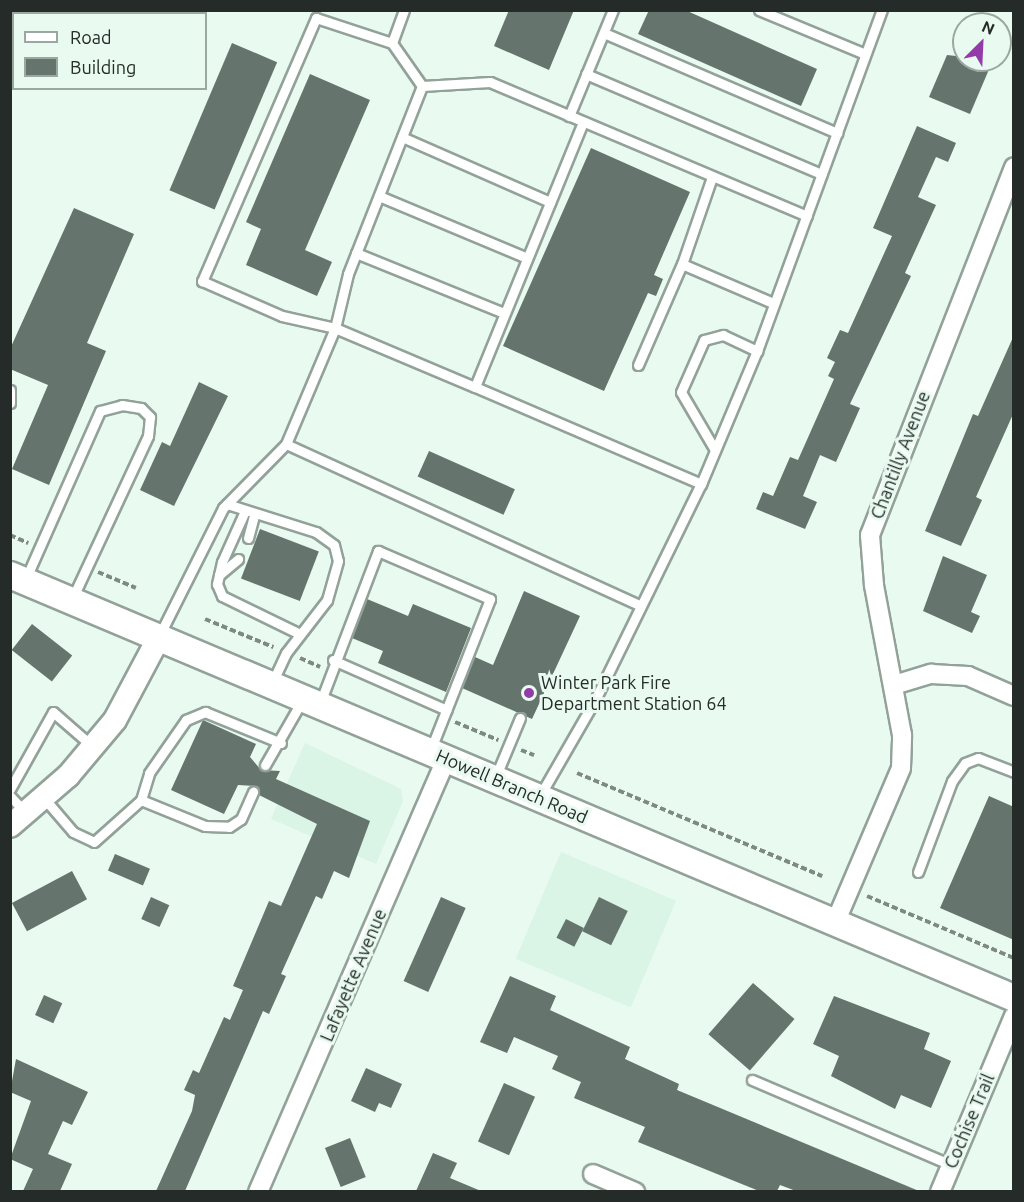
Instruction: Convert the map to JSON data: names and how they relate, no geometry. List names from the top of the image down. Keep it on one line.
{"streets":{"main road":["Howell Branch Road"],"street":["Chantilly Avenue","Lafayette Avenue","Cochise Trail"]},"crossings":[["Chantilly Avenue","Howell Branch Road"],["Howell Branch Road","Lafayette Avenue"]],"places":["Winter Park Fire Department Station 64"],"legend":["Road","Building"],"north":"top right"}
